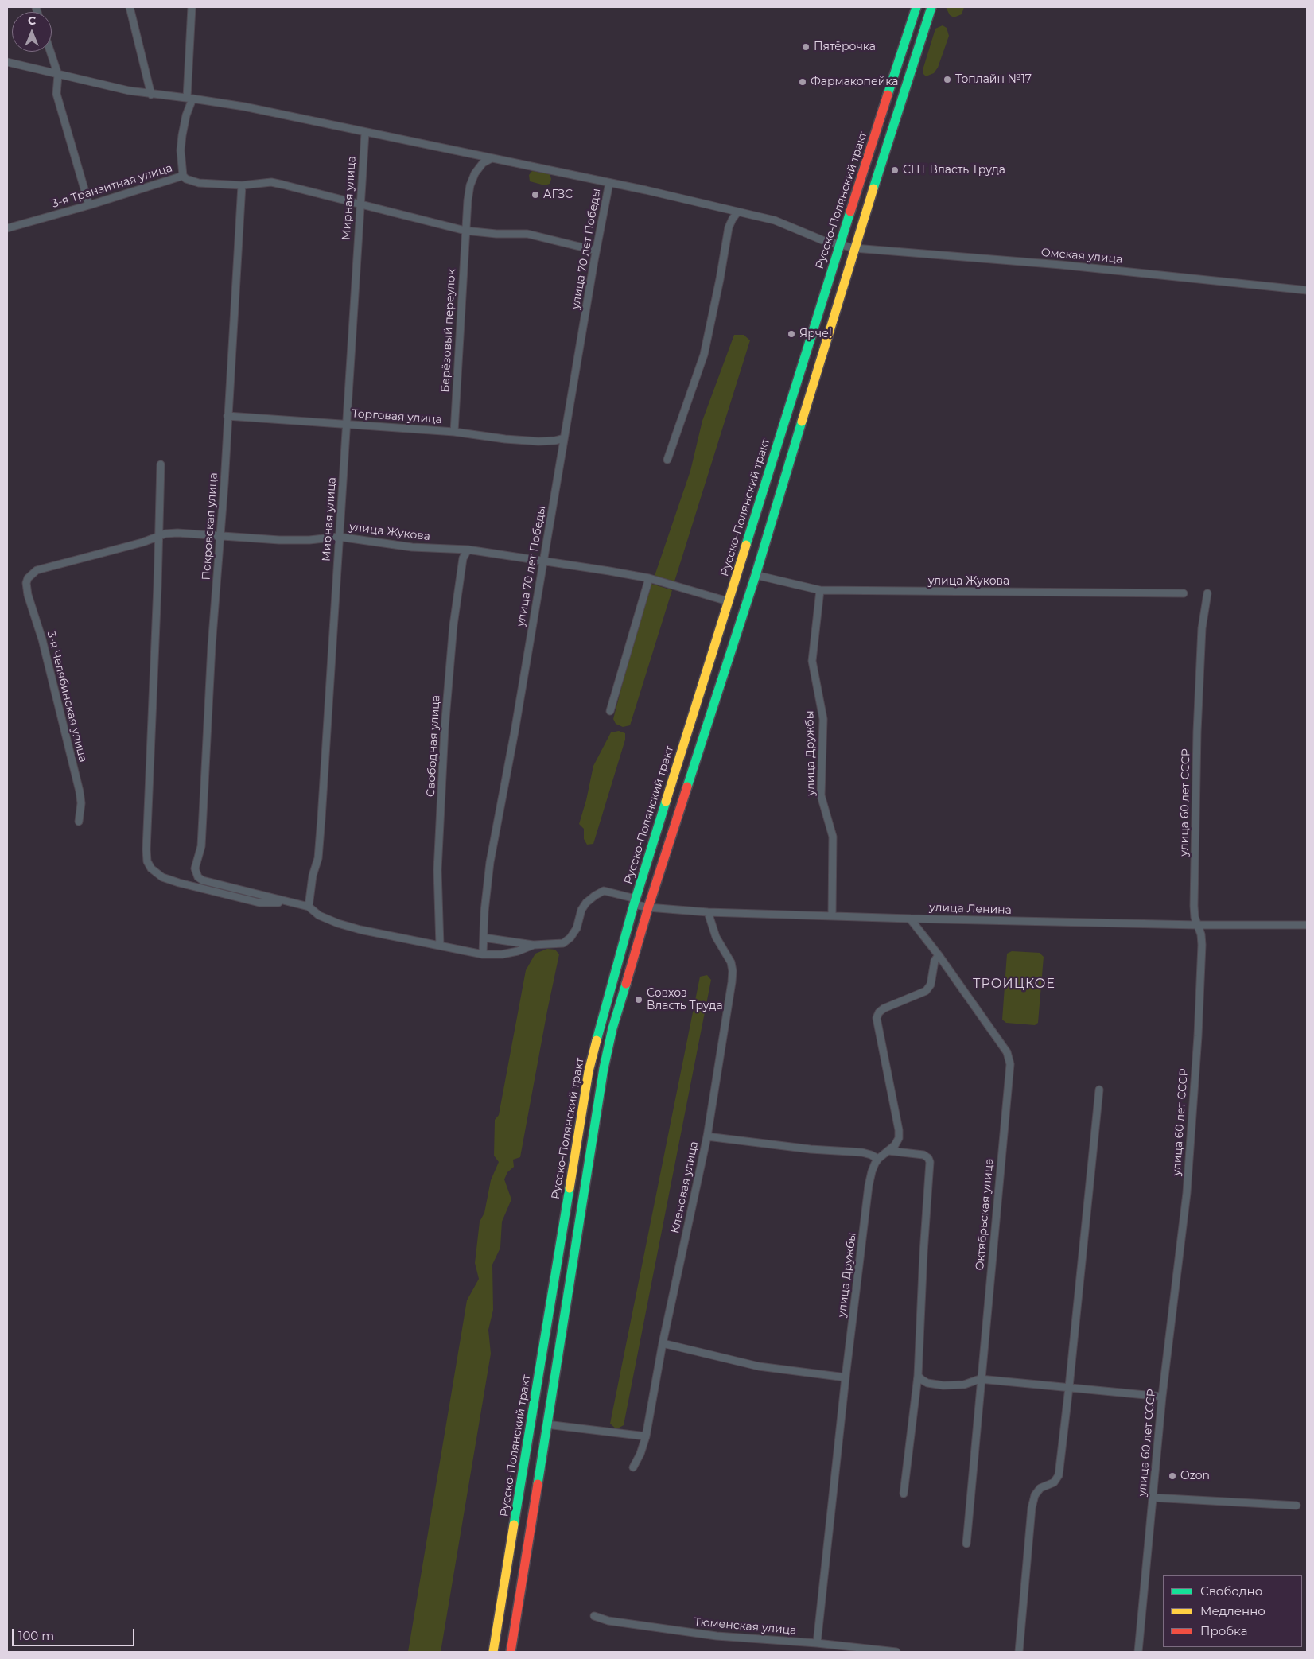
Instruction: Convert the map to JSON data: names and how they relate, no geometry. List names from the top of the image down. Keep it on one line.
{"streets":{"main road":["Русско-Полянский тракт"],"street":["3-я Транзитная улица","Мирная улица","улица 70 лет Победы","Омская улица","Берёзовый переулок","Торговая улица","Покровская улица","улица Жукова","3-я Челябинская улица","Свободная улица","улица Дружбы","улица 60 лет СССР","улица Ленина","Кленовая улица","Октябрьская улица","Тюменская улица"]},"crossings":[["3-я Транзитная улица","Мирная улица"],["3-я Транзитная улица","улица 70 лет Победы"],["3-я Транзитная улица","Берёзовый переулок"],["3-я Транзитная улица","Покровская улица"],["Мирная улица","Омская улица"],["Мирная улица","Торговая улица"],["Мирная улица","улица Жукова"],["Русско-Полянский тракт","Омская улица"],["Русско-Полянский тракт","улица Жукова"],["Русско-Полянский тракт","улица Ленина"],["улица 70 лет Победы","Омская улица"],["улица 70 лет Победы","Торговая улица"],["улица 70 лет Победы","улица Жукова"],["Омская улица","Берёзовый переулок"],["Берёзовый переулок","Торговая улица"],["Торговая улица","Покровская улица"],["Покровская улица","улица Жукова"],["улица Жукова","3-я Челябинская улица"],["улица Жукова","Свободная улица"],["улица Жукова","улица Дружбы"],["улица Дружбы","улица Ленина"],["улица Дружбы","Октябрьская улица"],["улица Дружбы","Тюменская улица"],["улица 60 лет СССР","улица Ленина"],["улица Ленина","Кленовая улица"],["улица Ленина","Октябрьская улица"]],"districts":["ТРОИЦКОЕ"],"places":["Пятёрочка","Топлайн №17","Фармакопейка","СНТ Власть Труда","АГЗС","Ярче!","Совхоз Власть Труда","Ozon"],"legend":["Свободно","Медленно","Пробка"],"scale_bar":"100 m","north":"top"}
